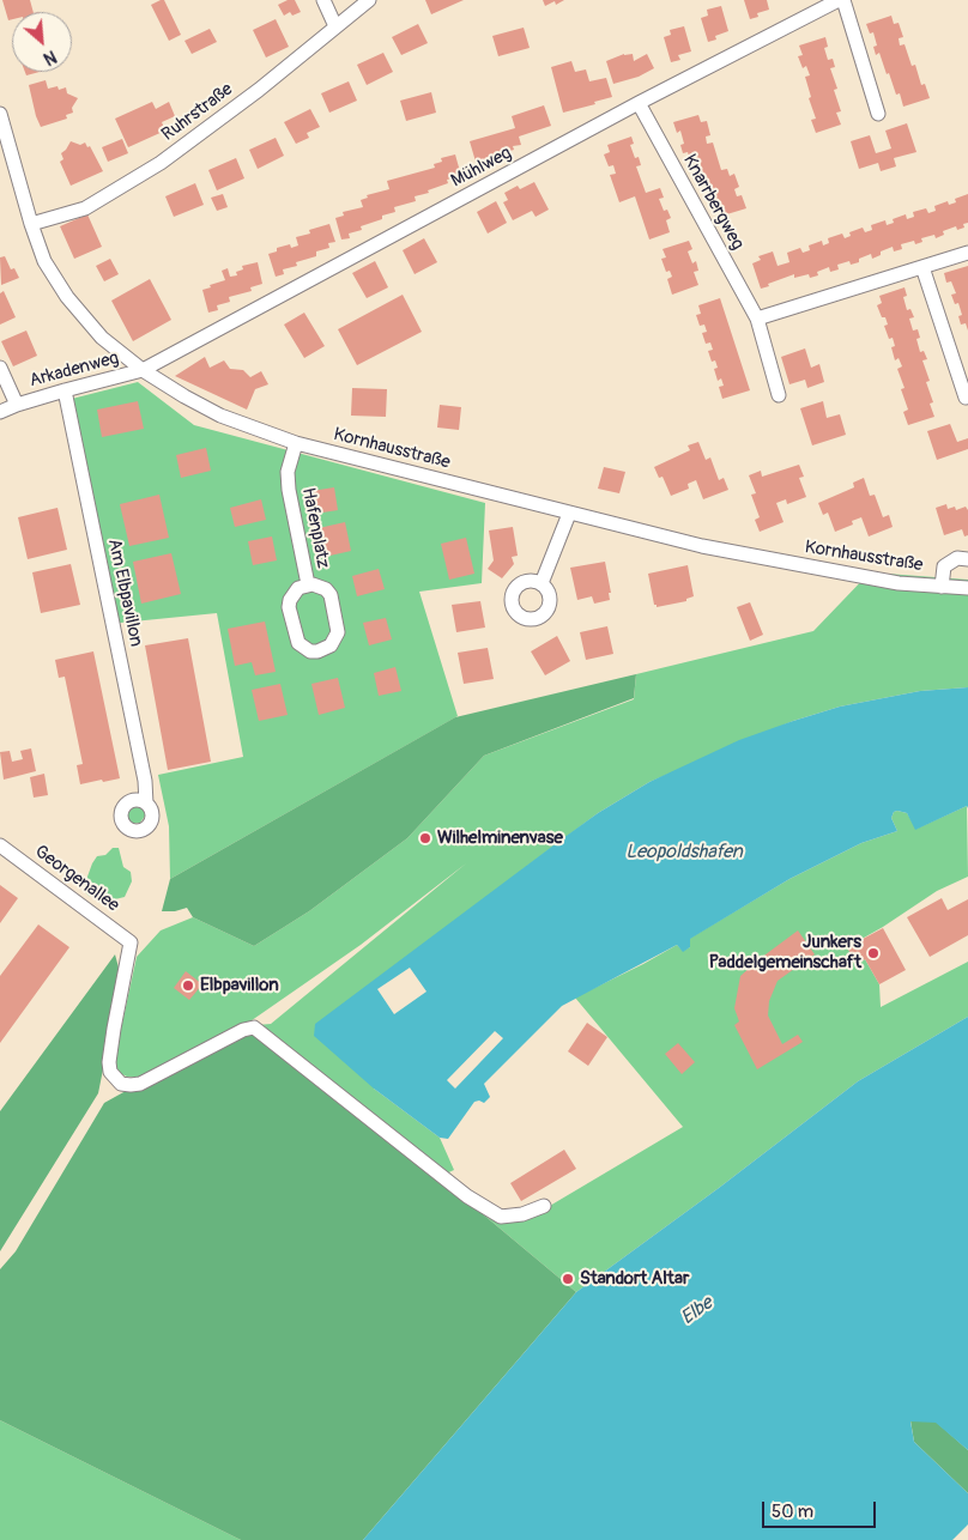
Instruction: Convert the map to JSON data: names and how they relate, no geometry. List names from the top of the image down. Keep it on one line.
{"streets":{"street":["Ruhrstraße","Mühlweg","Knarrbergweg","Arkadenweg","Kornhausstraße","Hafenplatz","Am Elbpavillon","Georgenallee"]},"crossings":[["Ruhrstraße","Kornhausstraße"],["Mühlweg","Knarrbergweg"],["Mühlweg","Arkadenweg"],["Mühlweg","Kornhausstraße"],["Arkadenweg","Kornhausstraße"],["Arkadenweg","Am Elbpavillon"],["Kornhausstraße","Hafenplatz"]],"water":["Leopoldshafen","Elbe"],"places":["Wilhelminenvase","Junkers Paddelgemeinschaft","Elbpavillon","Standort Altar"],"scale_bar":"50 m","north":"bottom right"}
